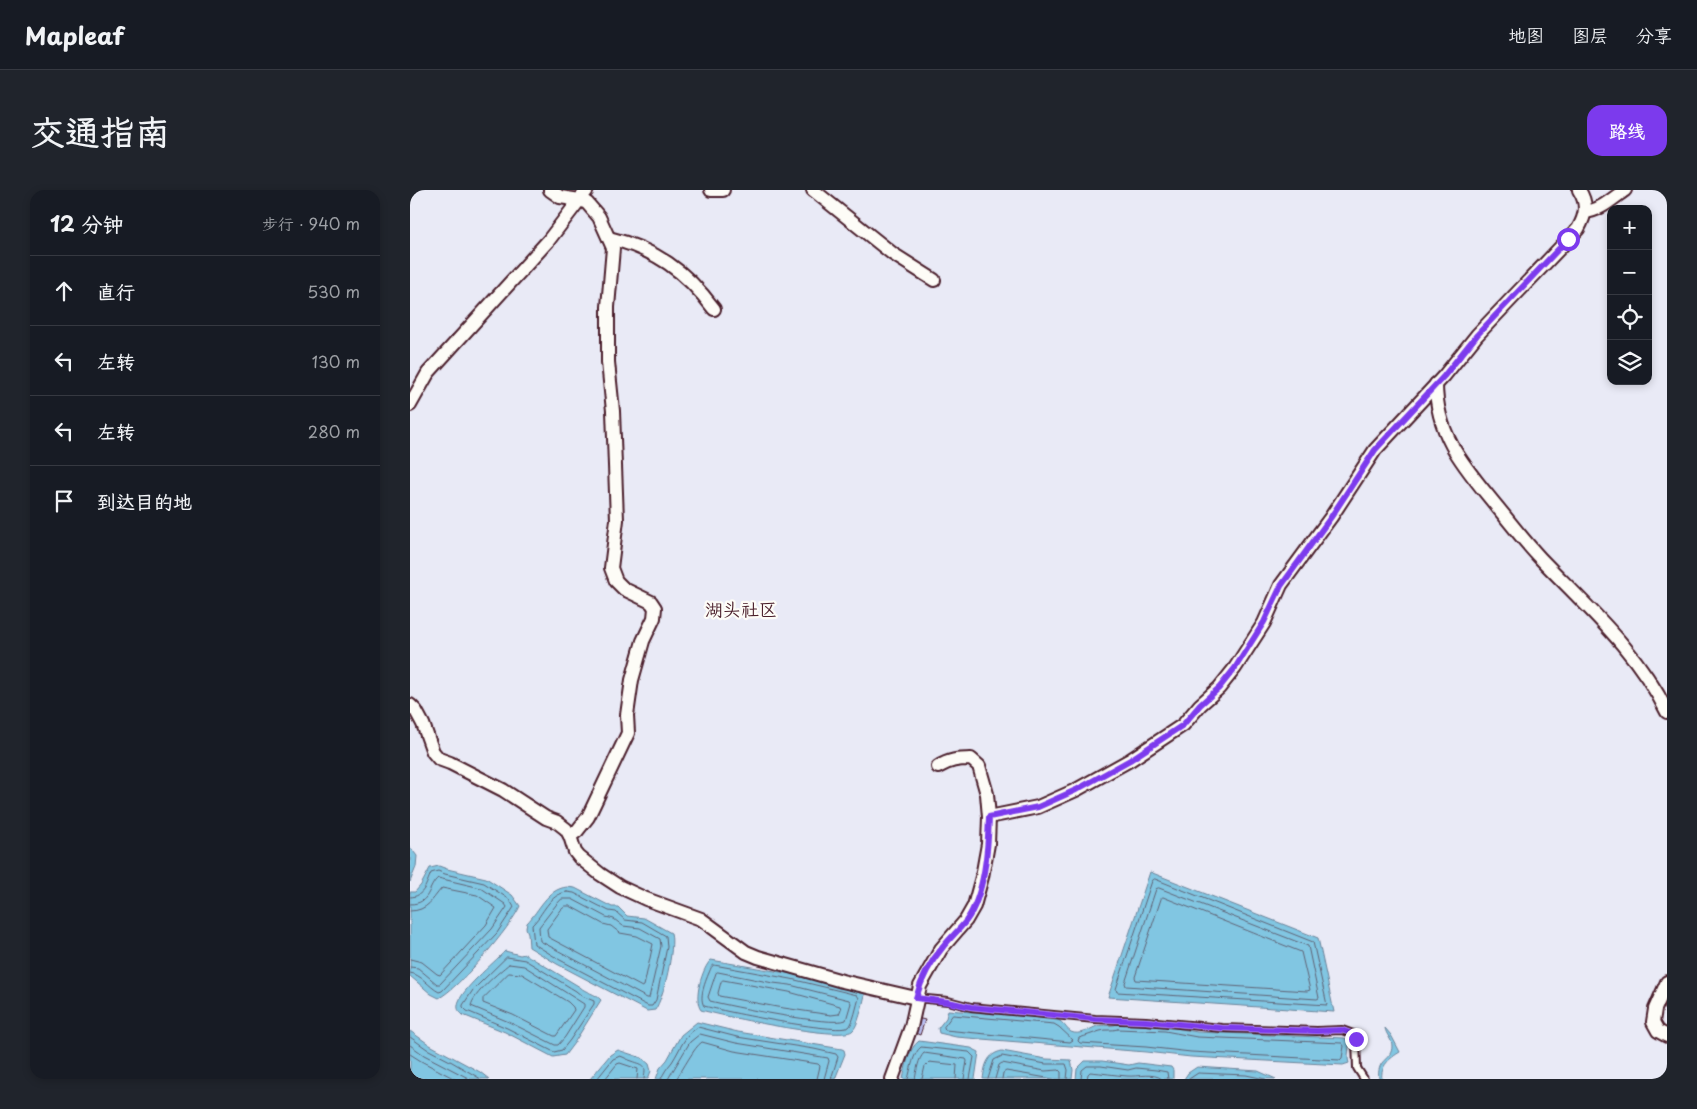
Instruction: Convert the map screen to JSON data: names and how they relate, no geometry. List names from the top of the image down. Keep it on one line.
{"districts":["湖头社区"],"page":{"header":"Mapleaf","nav":["地图","图层","分享"],"title":"交通指南","buttons":"路线","heading":["12 分钟","步行 · 940 m"],"map_buttons":["+","−"],"list":[["直行","530 m"],["左转","130 m"],["左转","280 m"],"到达目的地"]}}
